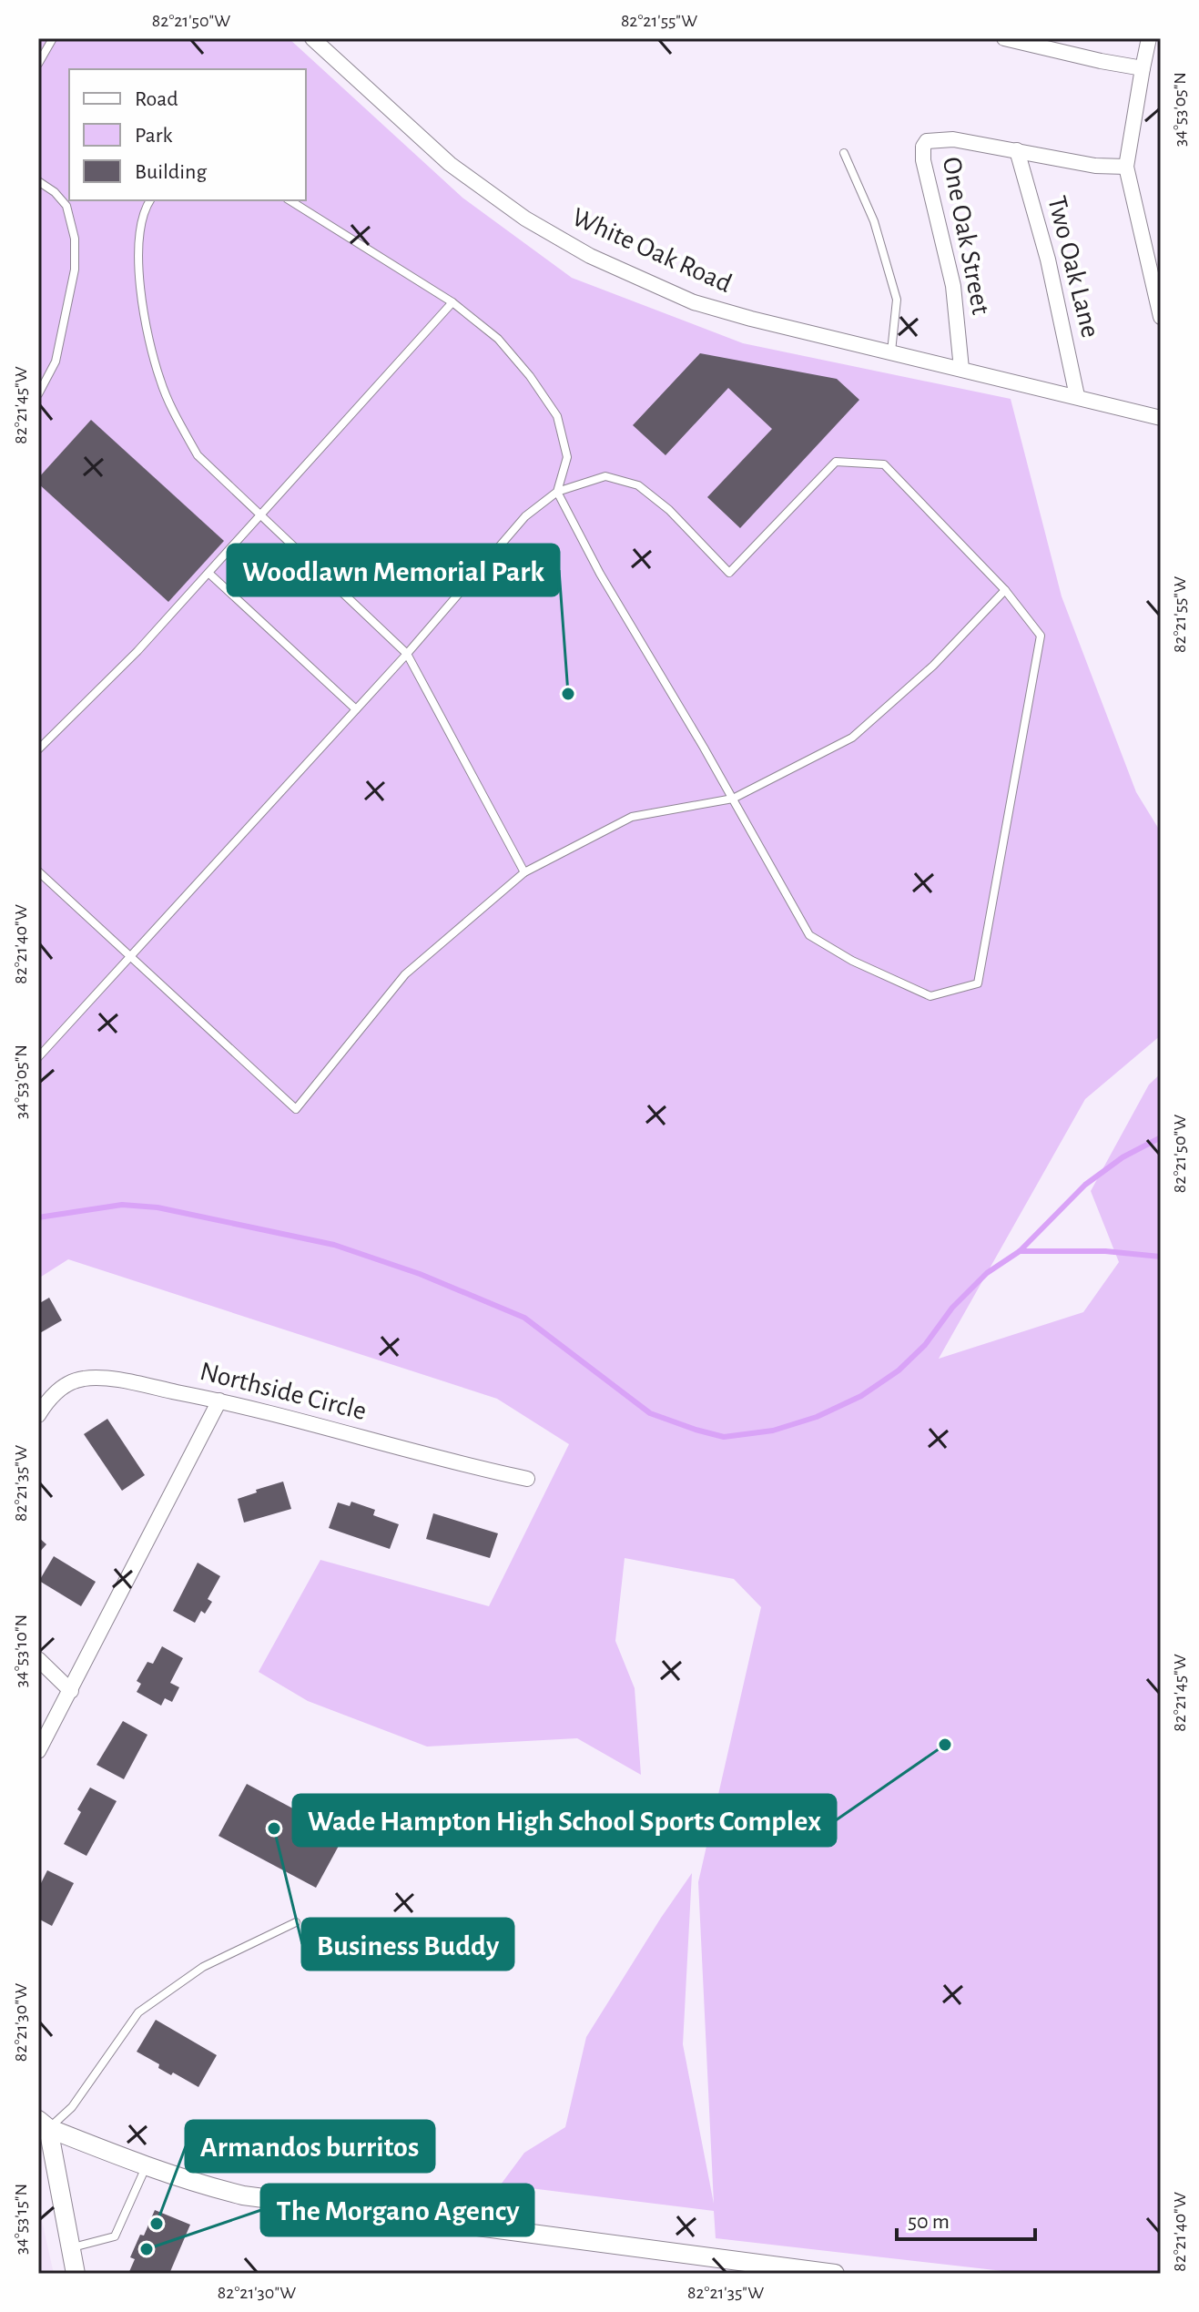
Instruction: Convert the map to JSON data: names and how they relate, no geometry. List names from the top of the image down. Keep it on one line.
{"streets":{"street":["One Oak Street","White Oak Road","Two Oak Lane","Northside Circle"]},"crossings":[["One Oak Street","White Oak Road"],["One Oak Street","Two Oak Lane"],["White Oak Road","Two Oak Lane"]],"places":["Woodlawn Memorial Park","Wade Hampton High School Sports Complex","Business Buddy","Armandos burritos","The Morgano Agency"],"legend":["Road","Park","Building"],"scale_bar":"50 m","coordinates":["82°21'50\"W","82°21'55\"W","34°53'05\"N","82°21'45\"W","82°21'40\"W","82°21'35\"W","34°53'10\"N","82°21'30\"W","34°53'15\"N"]}
